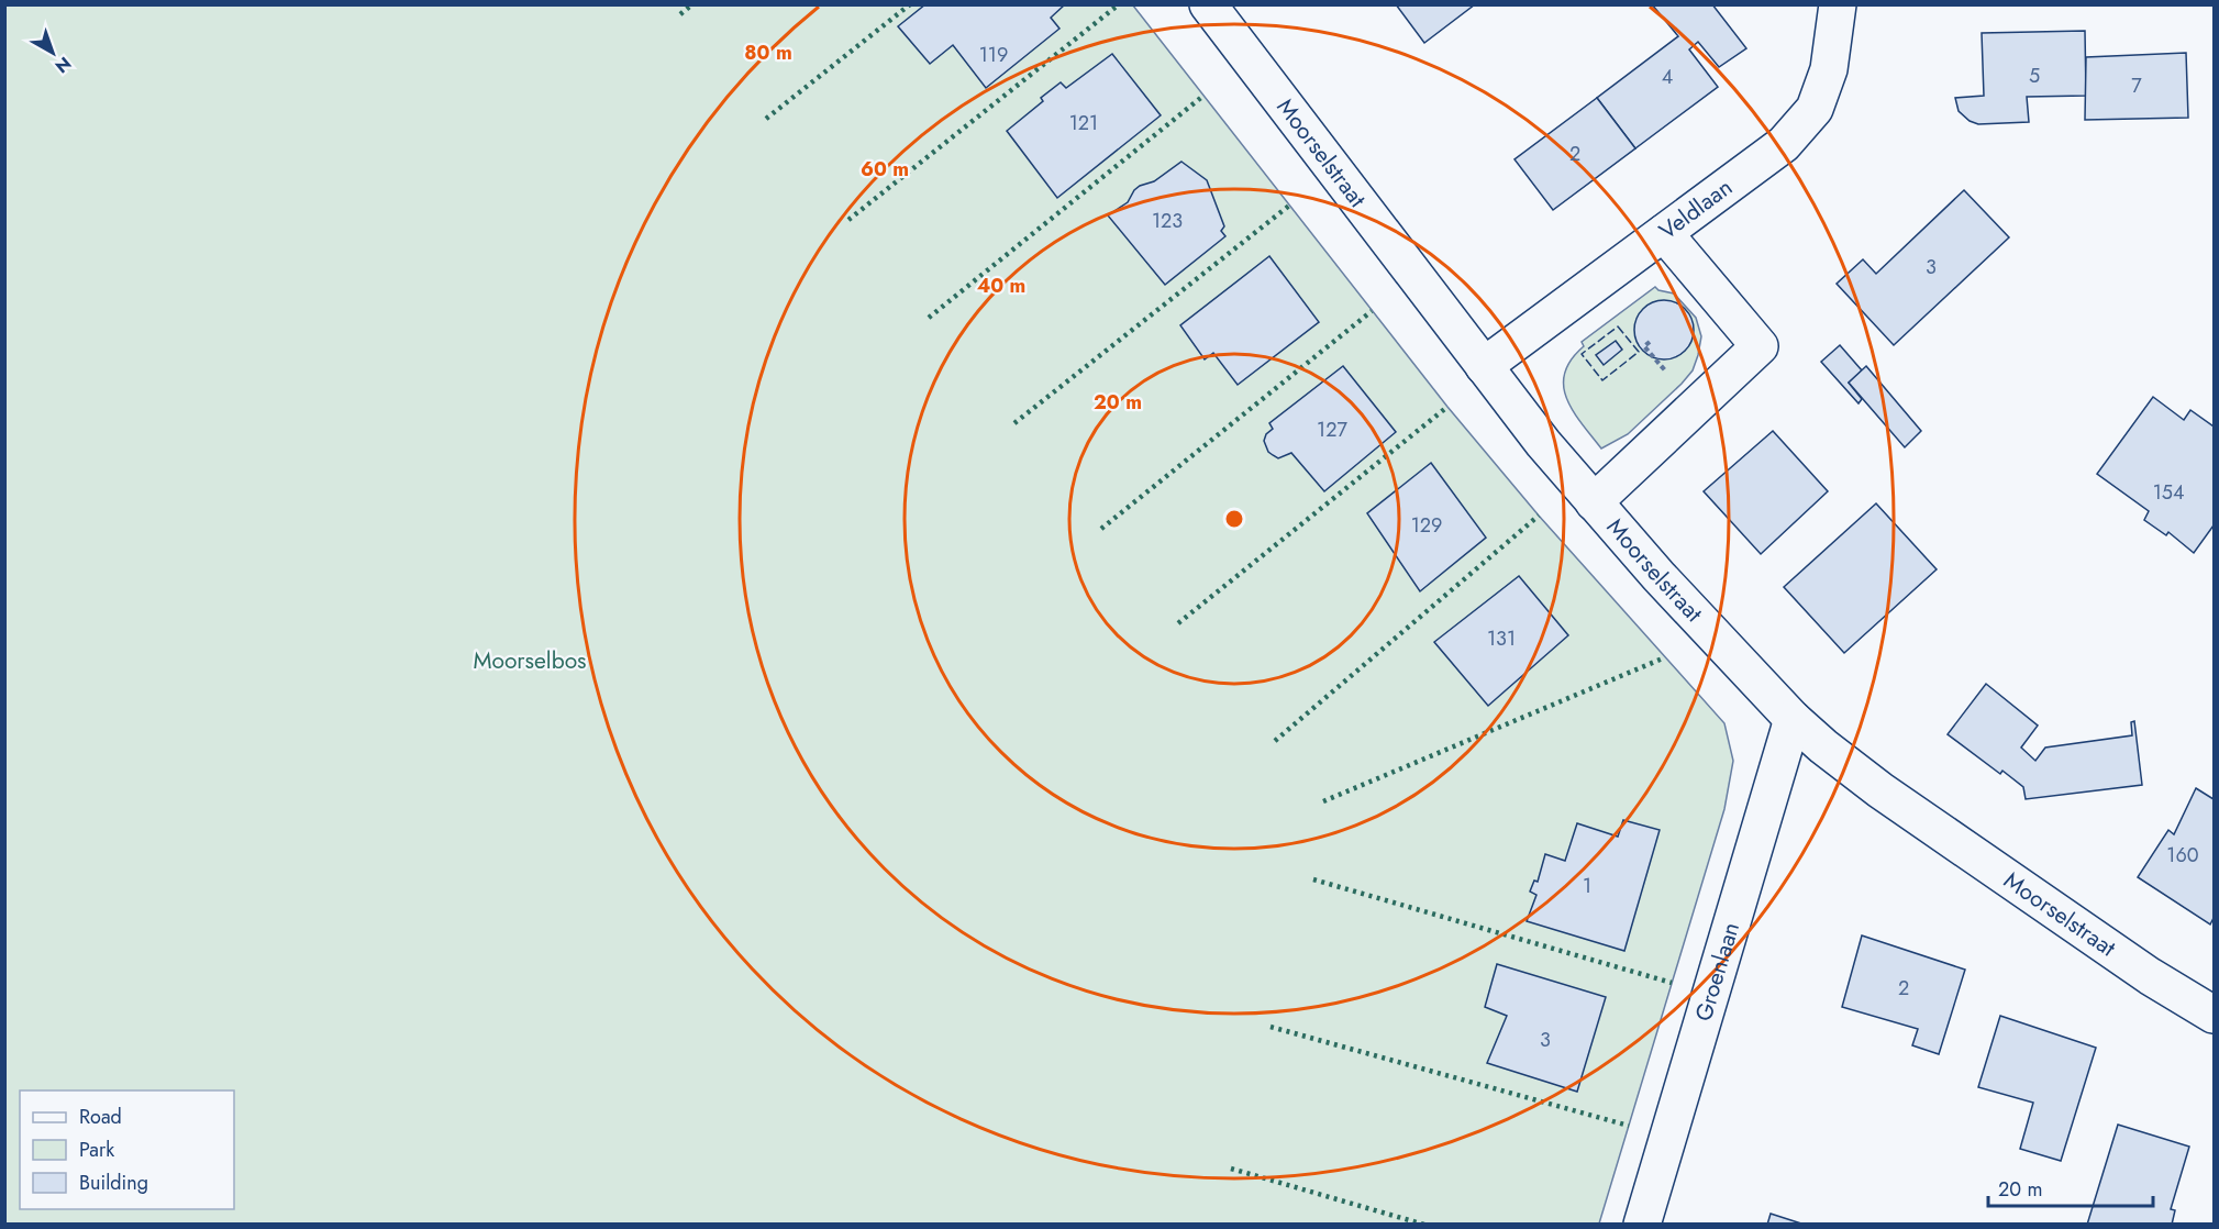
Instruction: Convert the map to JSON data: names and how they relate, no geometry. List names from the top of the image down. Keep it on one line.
{"streets":{"street":["Moorselstraat","Veldlaan","Groenlaan"]},"crossings":[["Moorselstraat","Veldlaan"],["Moorselstraat","Groenlaan"]],"parks":["Moorselbos"],"house_numbers":["119","5","4","7","121","2","123","3","127","154","129","131","160","1","2","3"],"legend":["Road","Park","Building"],"scale_bar":"20 m","north":"bottom right","rings":["80 m","60 m","40 m","20 m"]}
